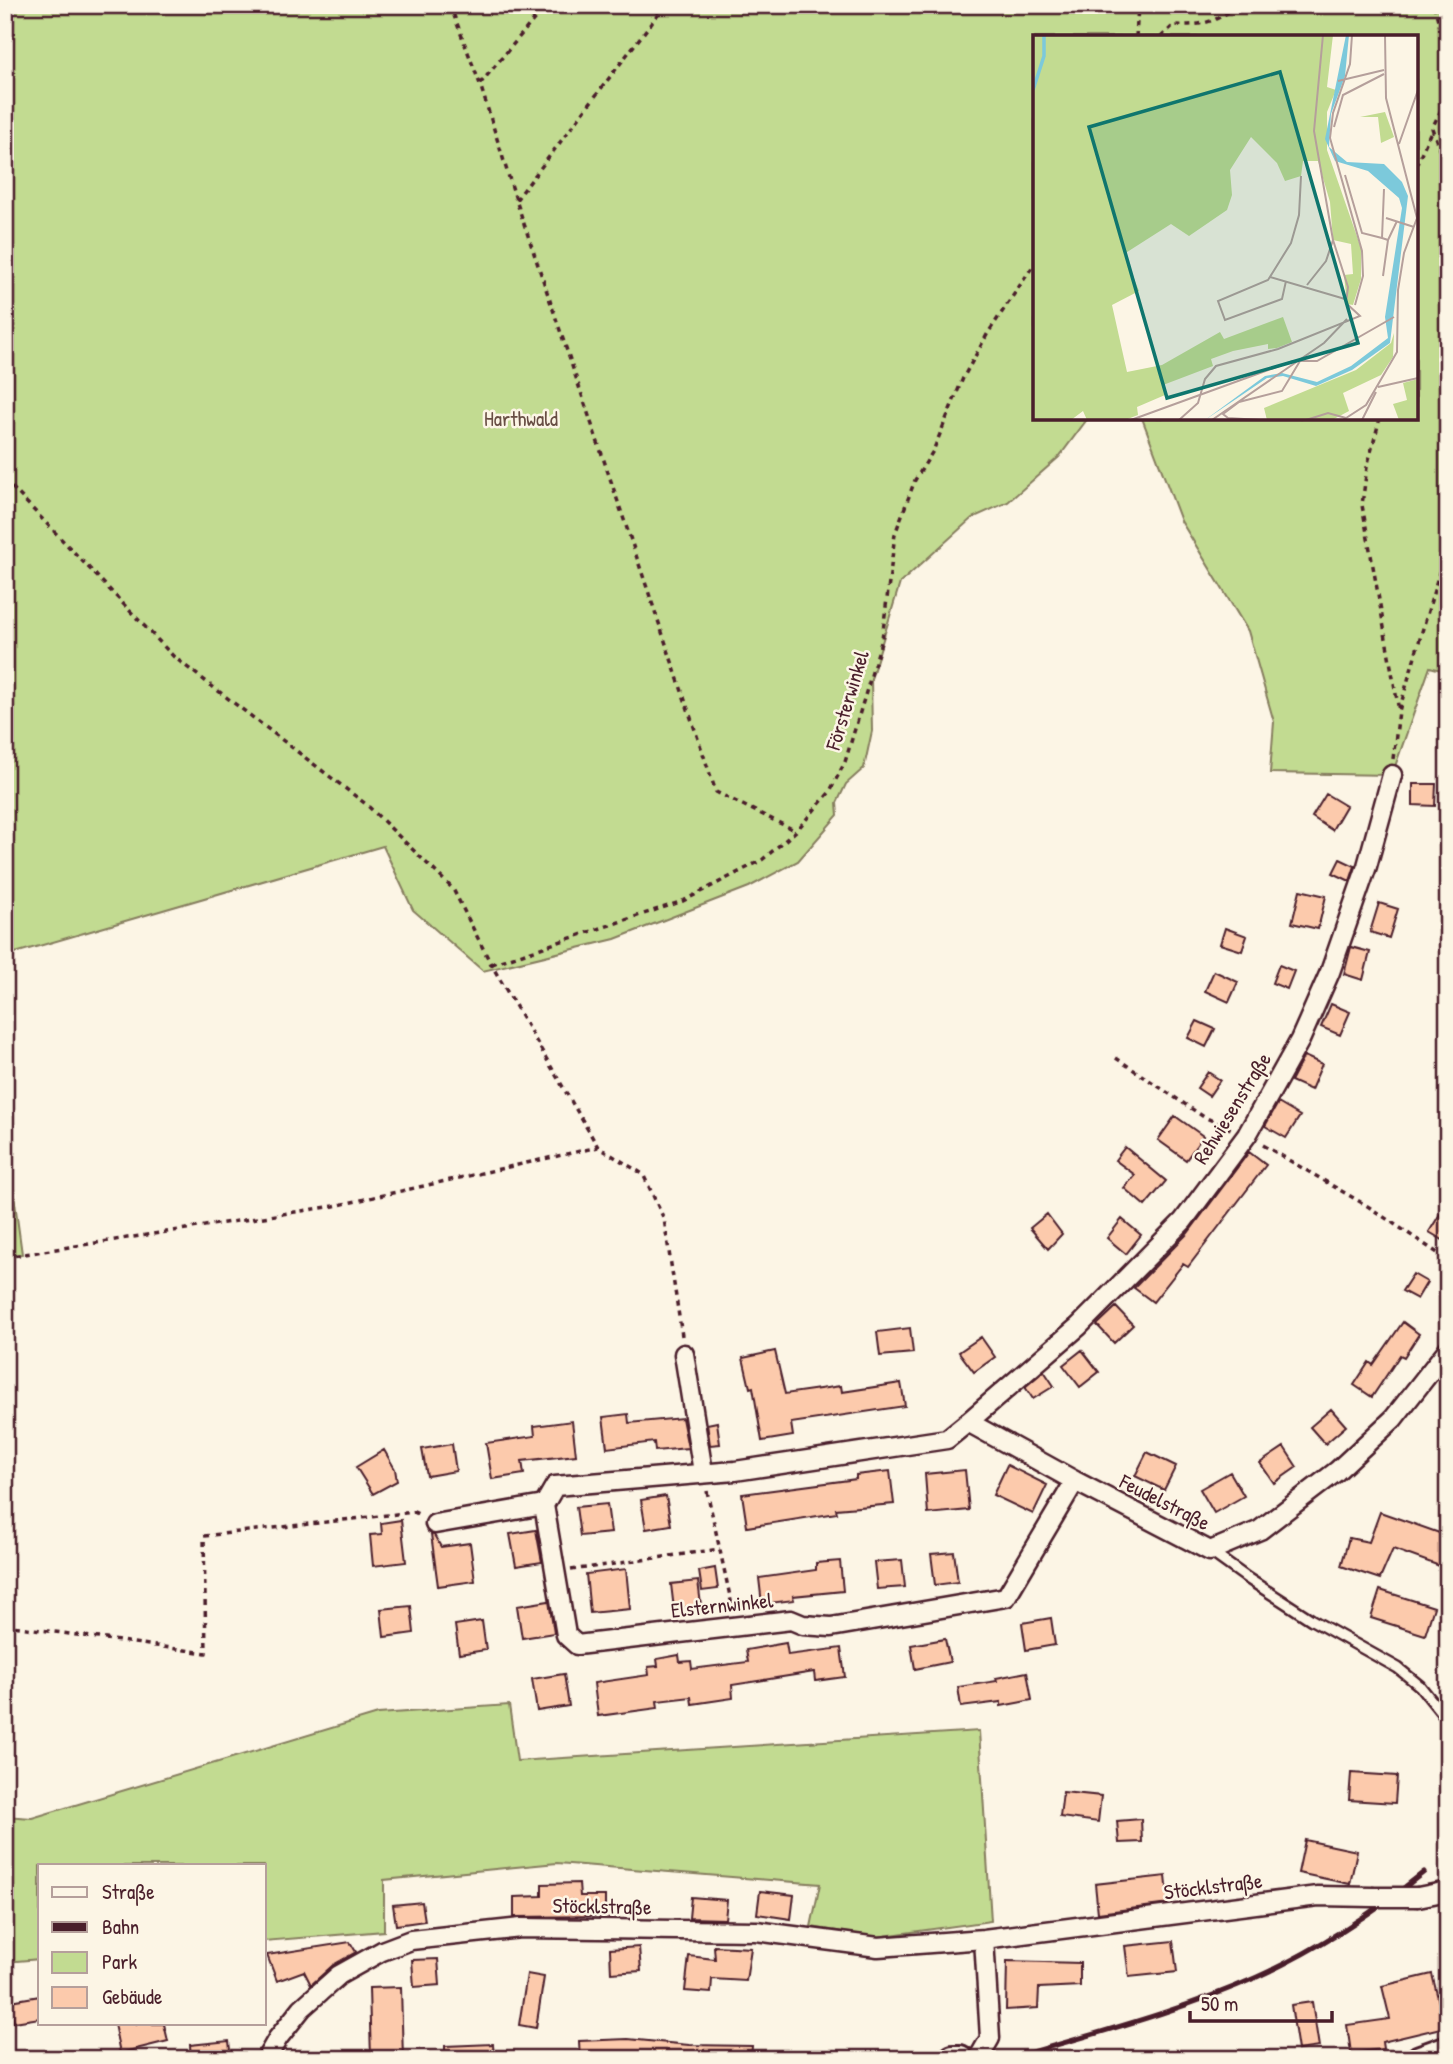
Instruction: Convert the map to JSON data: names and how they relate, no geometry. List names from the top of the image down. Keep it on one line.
{"streets":{"street":["Rehwiesenstraße","Feudelstraße","Elsternwinkel","Stöcklstraße"],"path":["Försterwinkel"]},"crossings":[["Rehwiesenstraße","Feudelstraße"],["Feudelstraße","Elsternwinkel"]],"parks":["Harthwald"],"legend":["Straße","Bahn","Park","Gebäude"],"scale_bar":"50 m"}
